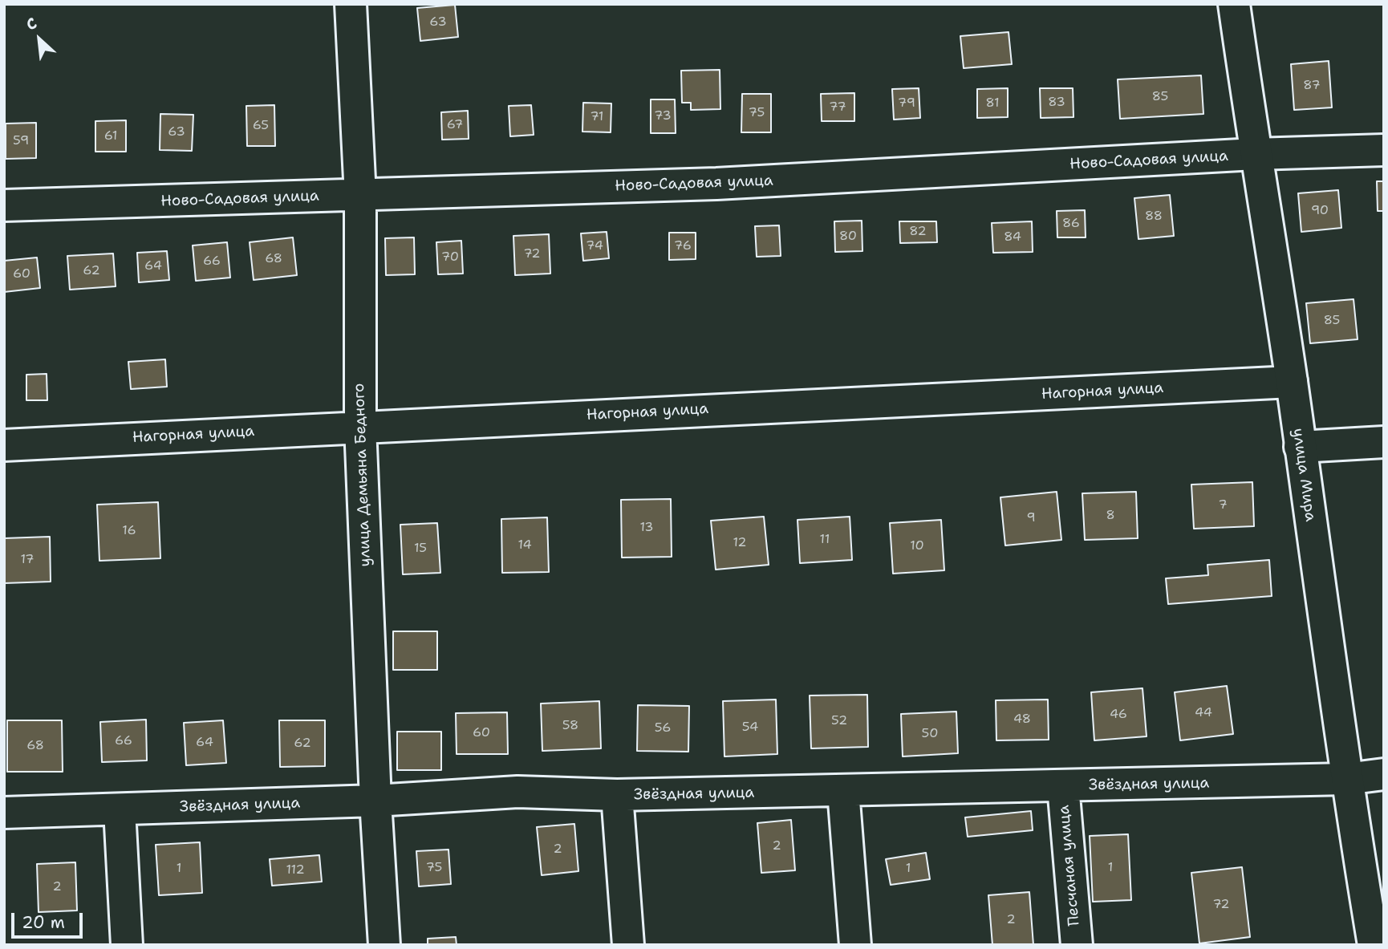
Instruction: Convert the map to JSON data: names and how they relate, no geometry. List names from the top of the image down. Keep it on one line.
{"streets":{"street":["Ново-Садовая улица","Нагорная улица","улица Демьяна Бедного","улица Мира","Звёздная улица","Песчаная улица"]},"crossings":[["Ново-Садовая улица","улица Демьяна Бедного"],["Ново-Садовая улица","улица Мира"],["Нагорная улица","улица Демьяна Бедного"],["Нагорная улица","улица Мира"],["улица Демьяна Бедного","Звёздная улица"],["улица Мира","Звёздная улица"],["Звёздная улица","Песчаная улица"]],"house_numbers":["63","87","85","83","79","81","77","75","73","71","67","65","63","61","59","90","88","86","82","80","84","74","76","72","70","68","66","64","62","60","85","7","8","9","13","16","11","12","14","10","15","17","44","46","48","52","58","54","56","60","50","66","64","62","68","2","2","75","1","1","1","112","2","72","2"],"scale_bar":"20 m","north":"top left"}
